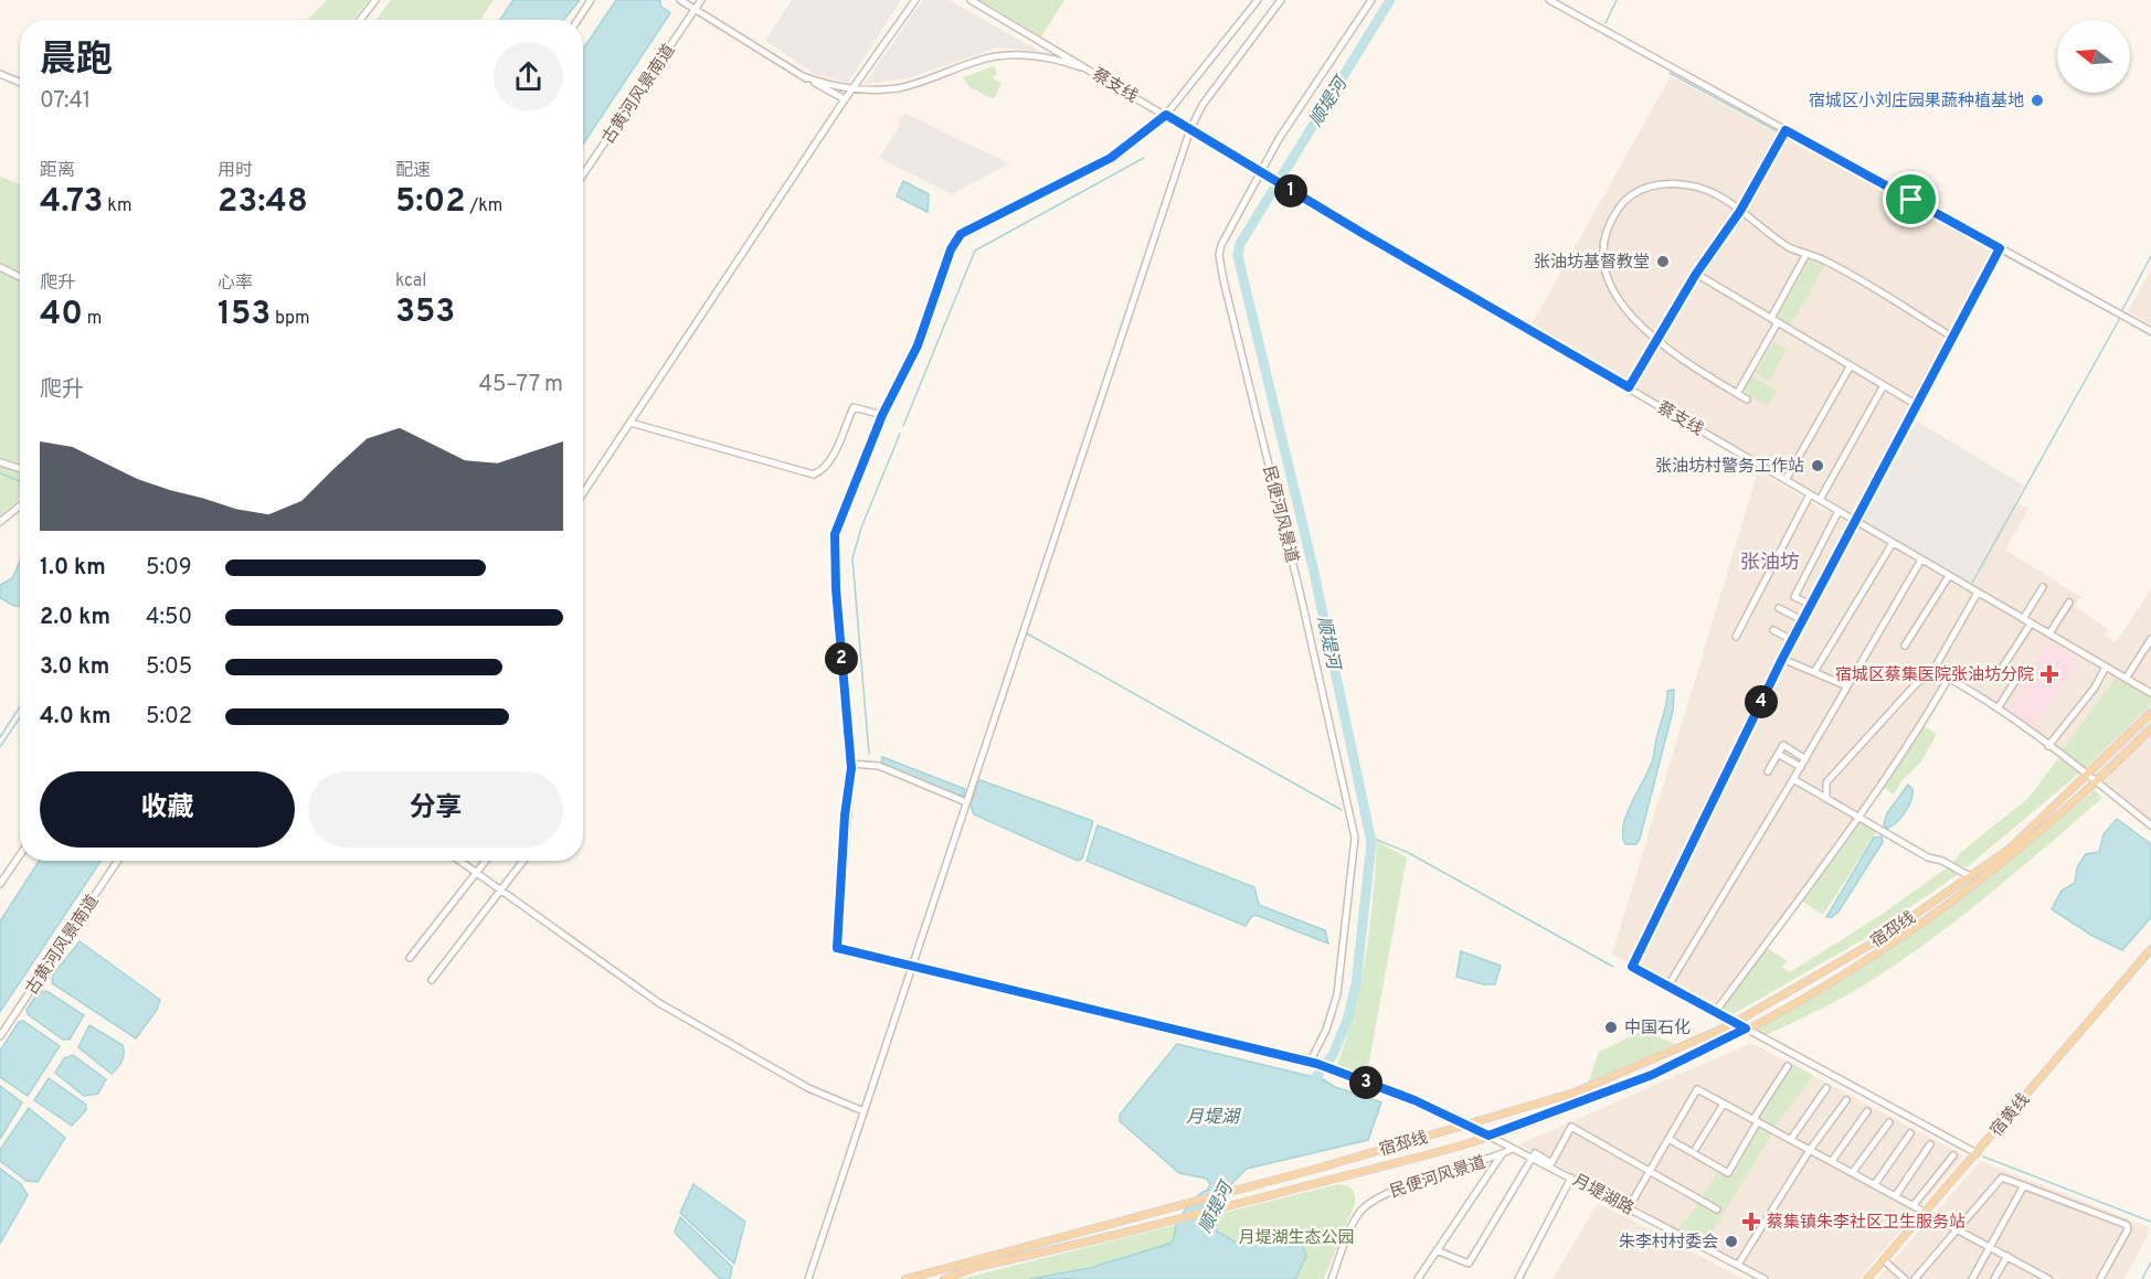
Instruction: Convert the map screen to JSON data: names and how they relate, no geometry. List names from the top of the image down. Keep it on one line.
{"streets":{"main road":["宿邳线","宿黄线"],"street":["蔡支线","古黄河风景南道","民便河风景道","月堤湖路"]},"crossings":[["蔡支线","民便河风景道"],["民便河风景道","月堤湖路"],["宿邳线","月堤湖路"]],"districts":["张油坊"],"water":["顺堤河","月堤湖"],"parks":["月堤湖生态公园"],"places":{"other":["宿城区小刘庄园果蔬种植基地","张油坊基督教堂","张油坊村警务工作站","中国石化","朱李村村委会"],"health":["宿城区蔡集医院张油坊分院","蔡集镇朱李社区卫生服务站"]},"north":"left","page":{"heading":["晨跑","07:41"],"stats":[["距离","4.73 km"],["用时","23:48"],["配速","5:02 /km"],["爬升","40 m"],["心率","153 bpm"],["kcal","353"]],"pins":["1","2","4","3"],"chart":["爬升","45–77 m"],"list":[{"name":"1.0 km","note":"5:09"},{"name":"2.0 km","note":"4:50"},{"name":"3.0 km","note":"5:05"},{"name":"4.0 km","note":"5:02"}],"buttons":["收藏","分享"]}}
